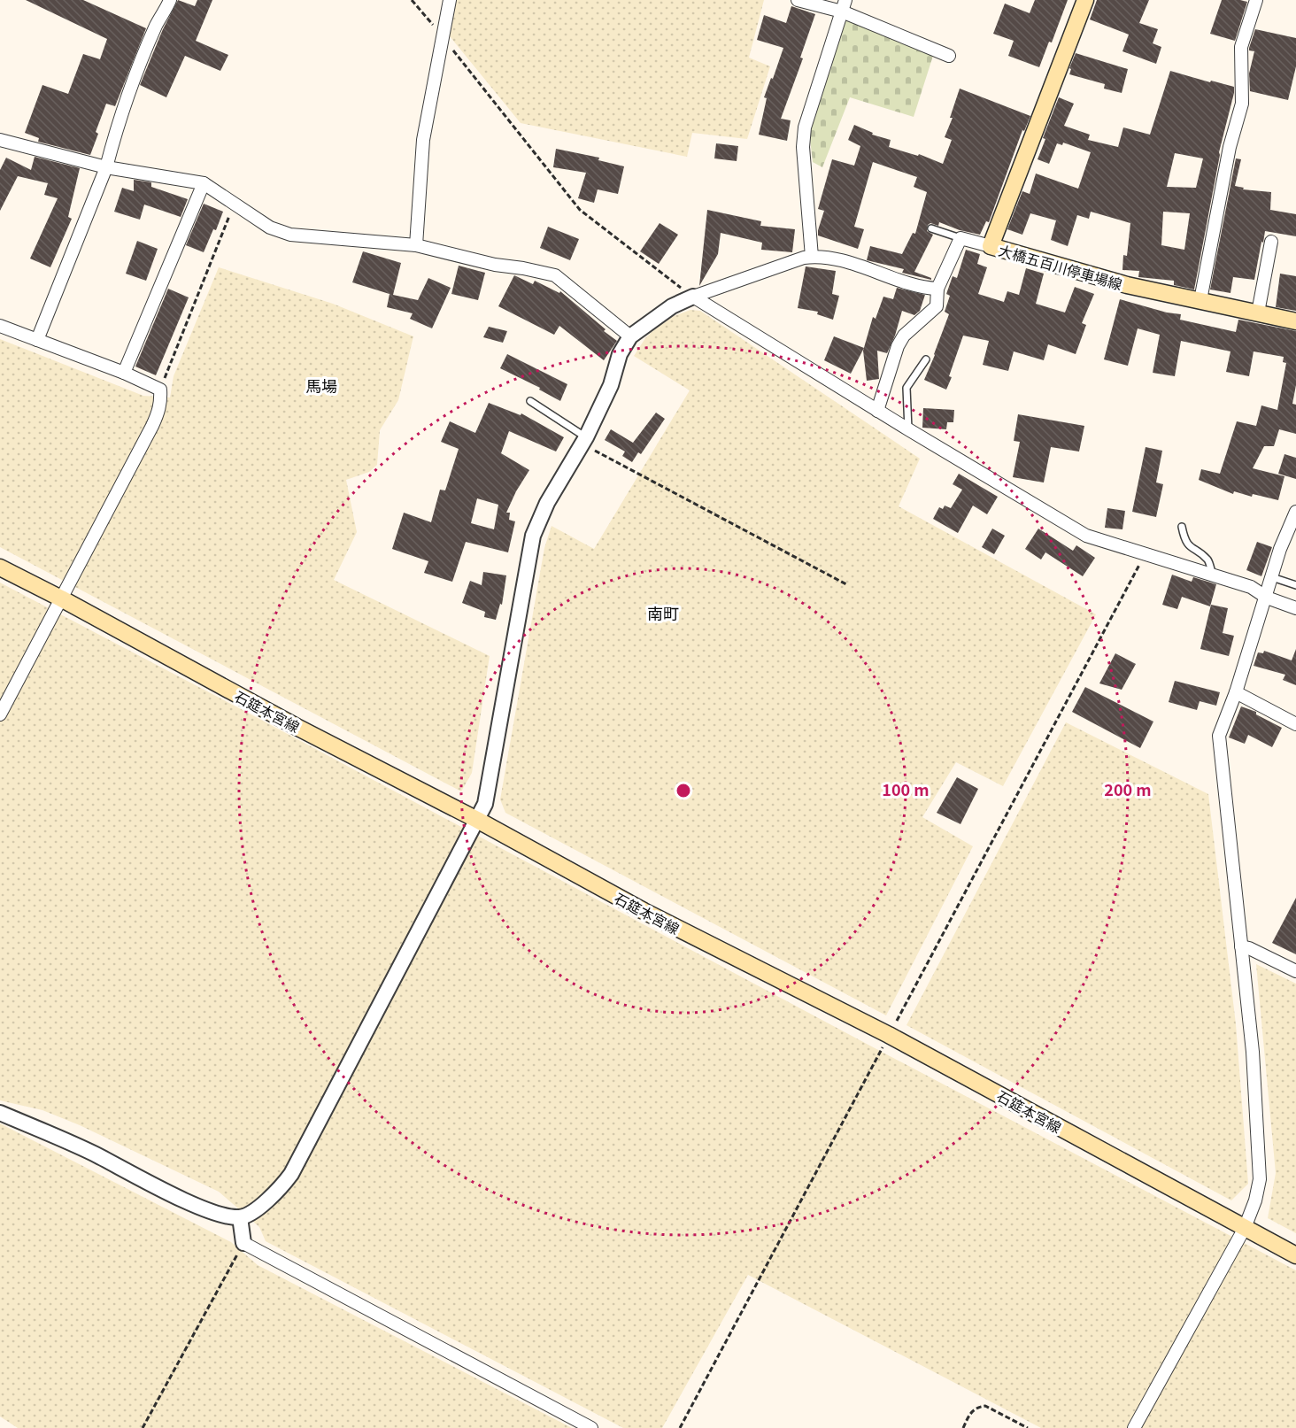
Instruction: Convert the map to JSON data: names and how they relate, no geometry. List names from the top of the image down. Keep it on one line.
{"streets":{"main road":["大橋五百川停車場線","石筵本宮線"]},"districts":["馬場","南町"],"rings":["100 m","200 m"]}
